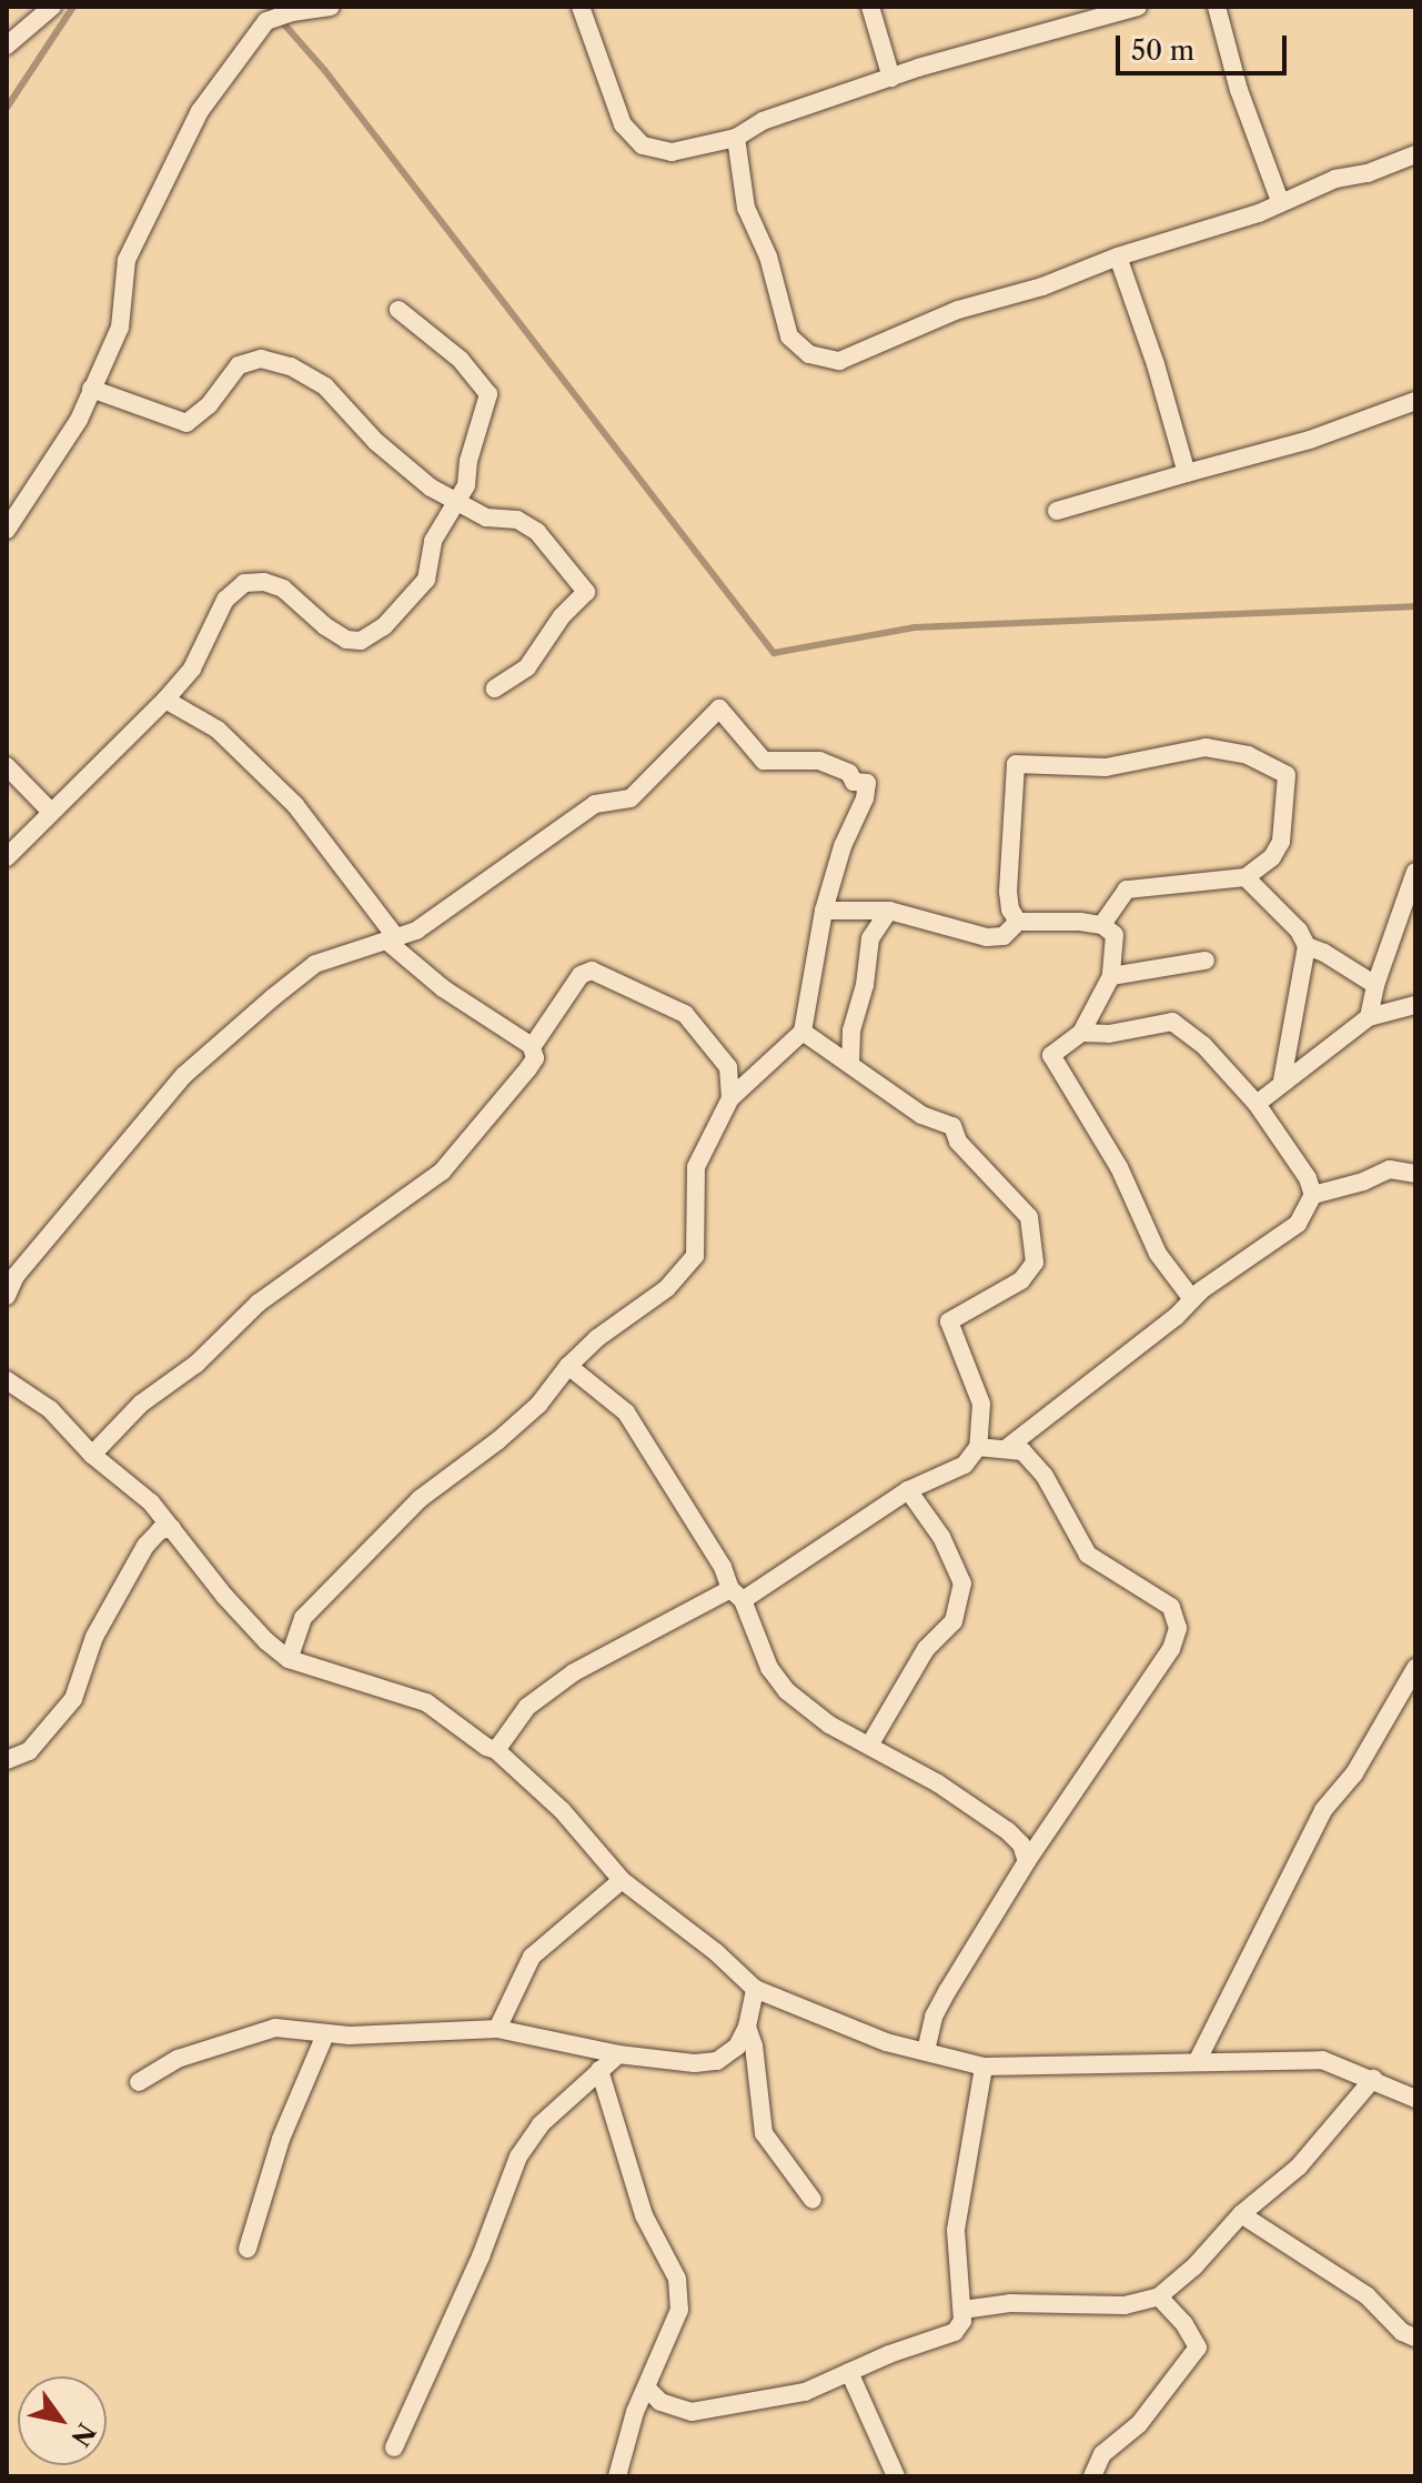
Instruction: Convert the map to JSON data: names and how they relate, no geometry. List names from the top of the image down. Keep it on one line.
{"scale_bar":"50 m","north":"bottom right"}
